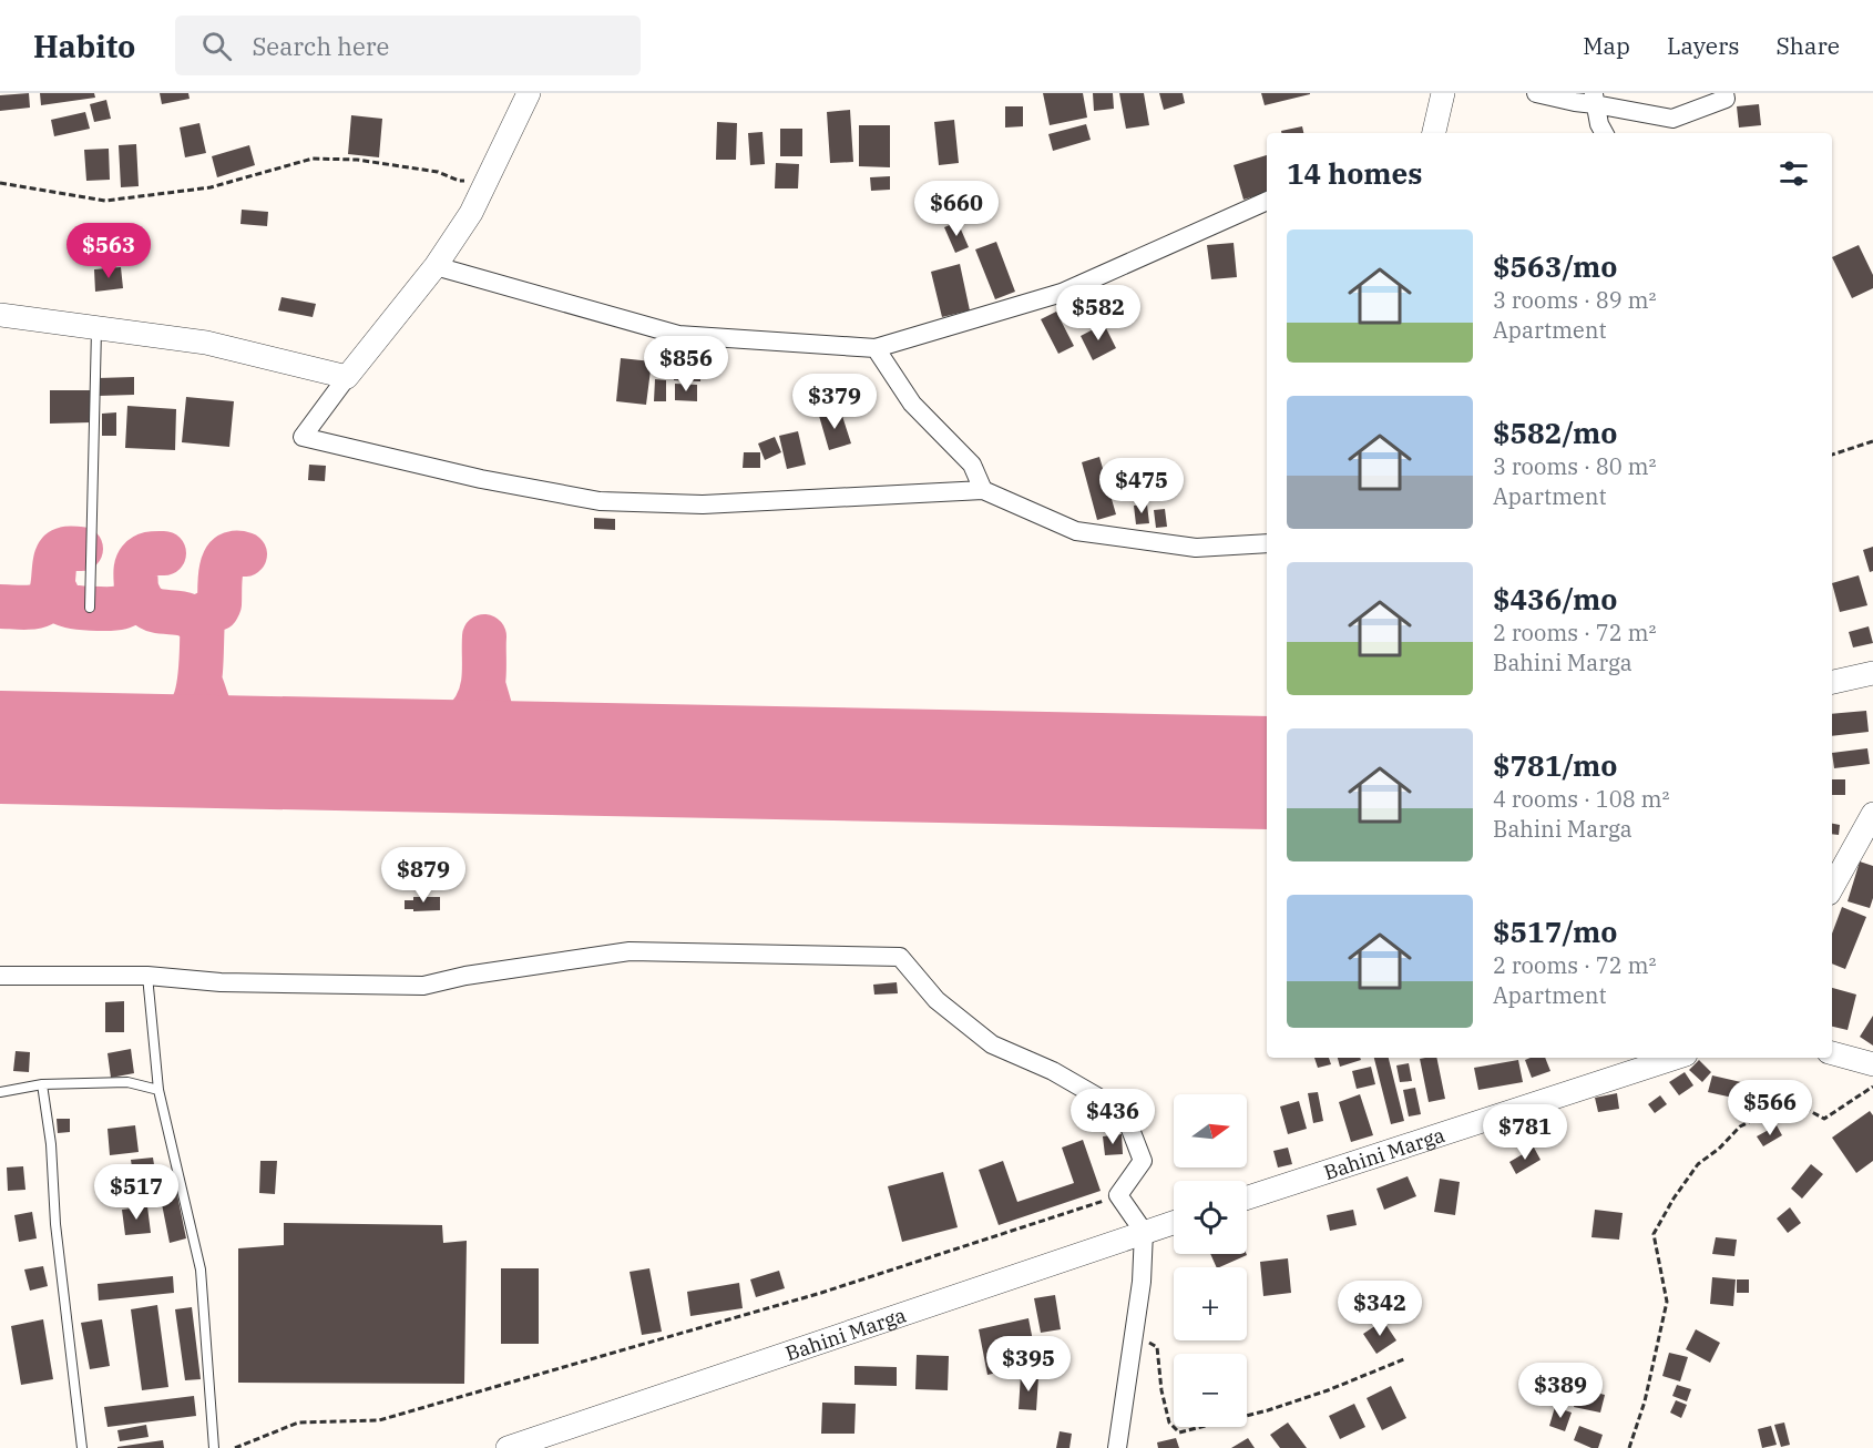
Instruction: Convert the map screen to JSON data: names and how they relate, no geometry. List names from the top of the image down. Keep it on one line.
{"streets":{"street":["Bahini Marga"]},"north":"right","page":{"header":"Habito","search":"Search here","nav":["Map","Layers","Share"],"heading":"14 homes","price":["$660","$563","$582","$856","$379","$475","$879","$566","$436","$781","$517","$342","$395","$389"],"list":[{"name":"$563/mo","note":"3 rooms · 89 m² · Apartment"},{"name":"$582/mo","note":"3 rooms · 80 m² · Apartment"},{"name":"$436/mo","note":"2 rooms · 72 m² · Bahini Marga"},{"name":"$781/mo","note":"4 rooms · 108 m² · Bahini Marga"},{"name":"$517/mo","note":"2 rooms · 72 m² · Apartment"}],"map_buttons":["+","−"]}}
